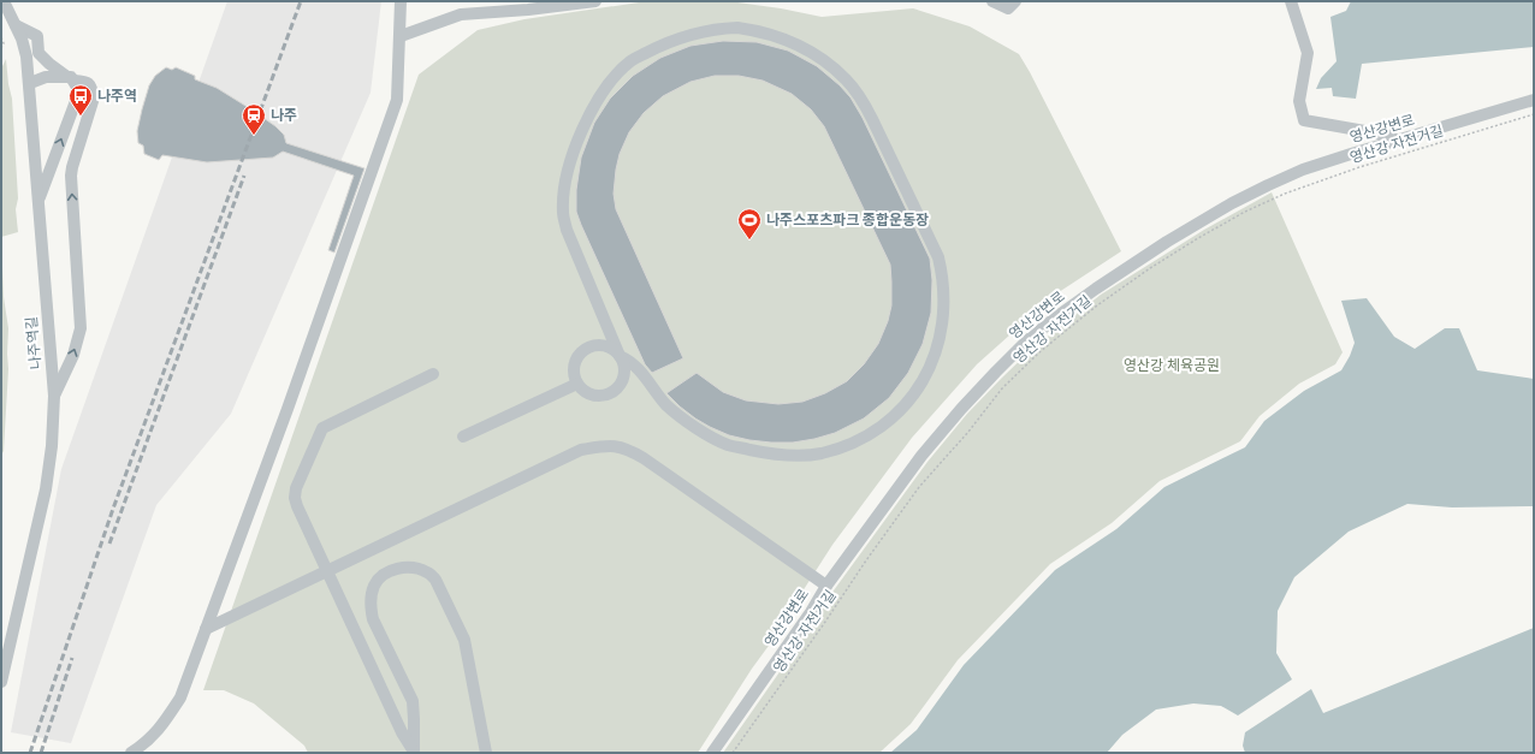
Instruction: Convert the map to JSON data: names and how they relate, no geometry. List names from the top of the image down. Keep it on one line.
{"streets":{"street":["영산강변로","나주역길"],"path":["영산강 자전거길"]},"parks":["영산강 체육공원"],"places":{"bus stop":["나주역"],"station":["나주"],"sports":["나주스포츠파크 종합운동장"]}}
